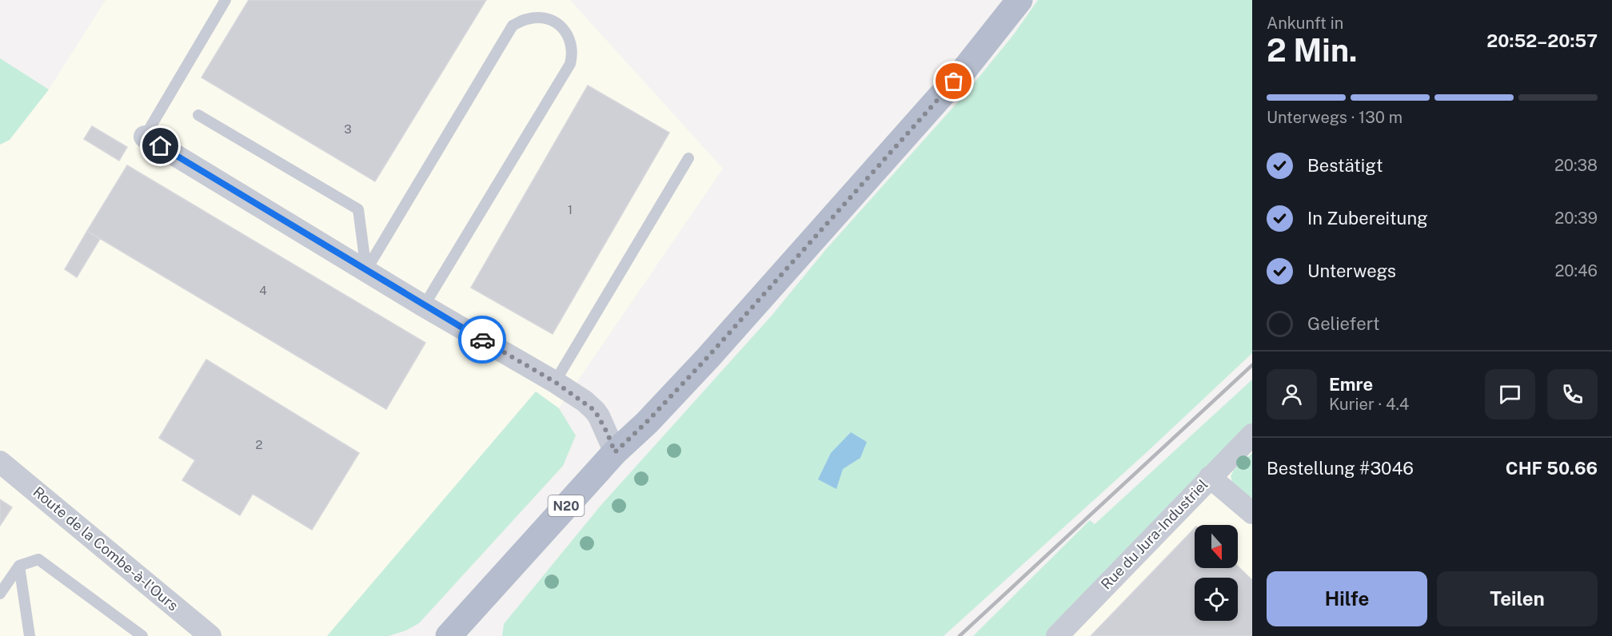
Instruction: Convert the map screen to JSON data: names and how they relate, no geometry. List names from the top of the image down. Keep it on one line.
{"streets":{"main road":["N20"],"street":["Rue du Jura-Industriel","Route de la Combe-à-l'Ours"]},"house_numbers":["3","1","4","2"],"north":"bottom","page":{"heading":["2 Min.","Ankunft in","20:52–20:57"],"panel":["Emre","Kurier · 4.4","Bestellung #3046","CHF 50.66"],"bar":"Unterwegs · 130 m","list":[["Bestätigt","20:38"],["In Zubereitung","20:39"],["Unterwegs","20:46"],"Geliefert"],"buttons":["Hilfe","Teilen"]}}
